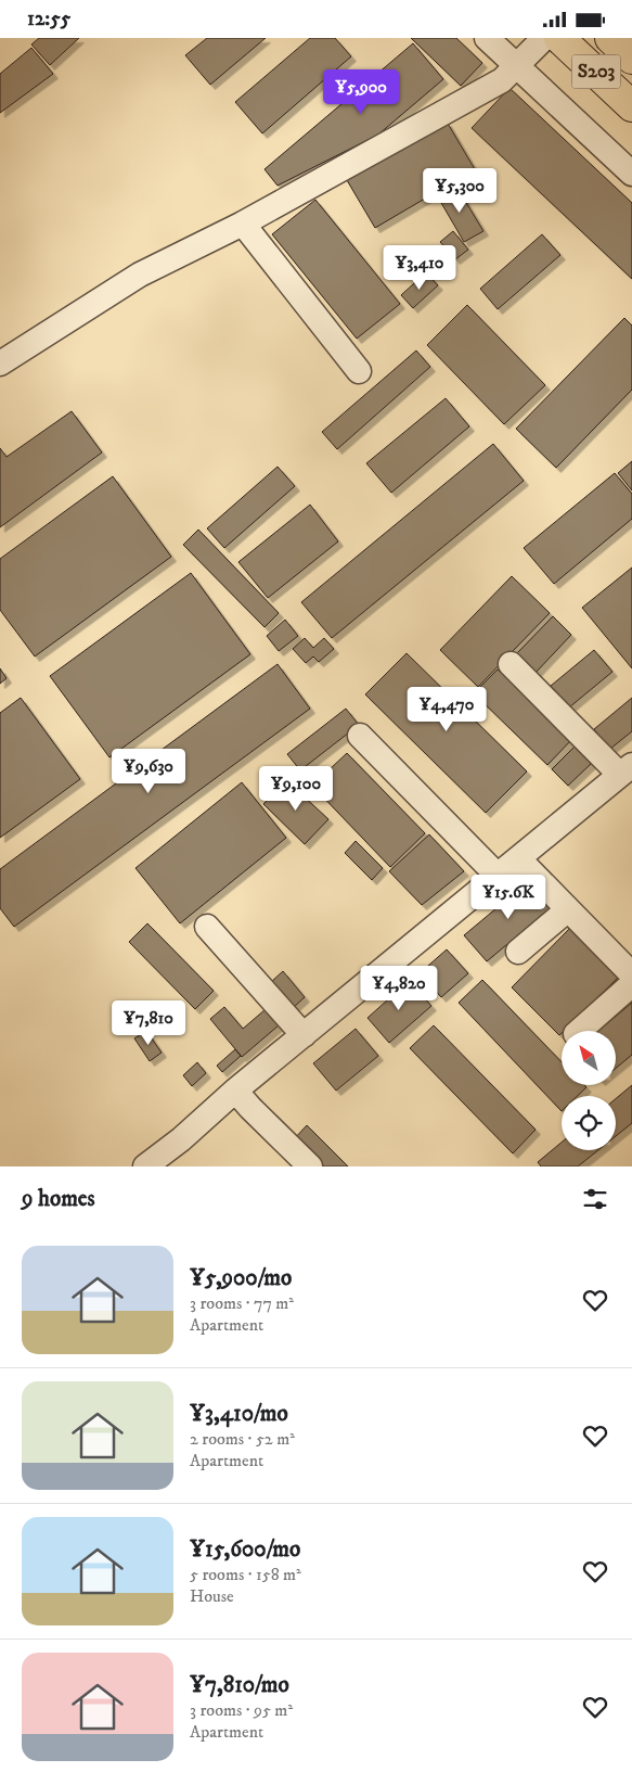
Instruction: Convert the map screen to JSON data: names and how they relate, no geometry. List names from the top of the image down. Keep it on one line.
{"streets":{"main road":["S203"]},"north":"top left","page":{"status":"12:55","price":["¥5,900","¥5,300","¥3,410","¥4,470","¥9,630","¥9,100","¥15.6K","¥4,820","¥7,810"],"heading":"9 homes","list":[{"name":"¥5,900/mo","note":"3 rooms · 77 m² · Apartment"},{"name":"¥3,410/mo","note":"2 rooms · 52 m² · Apartment"},{"name":"¥15,600/mo","note":"5 rooms · 158 m² · House"},{"name":"¥7,810/mo","note":"3 rooms · 95 m² · Apartment"}]}}
